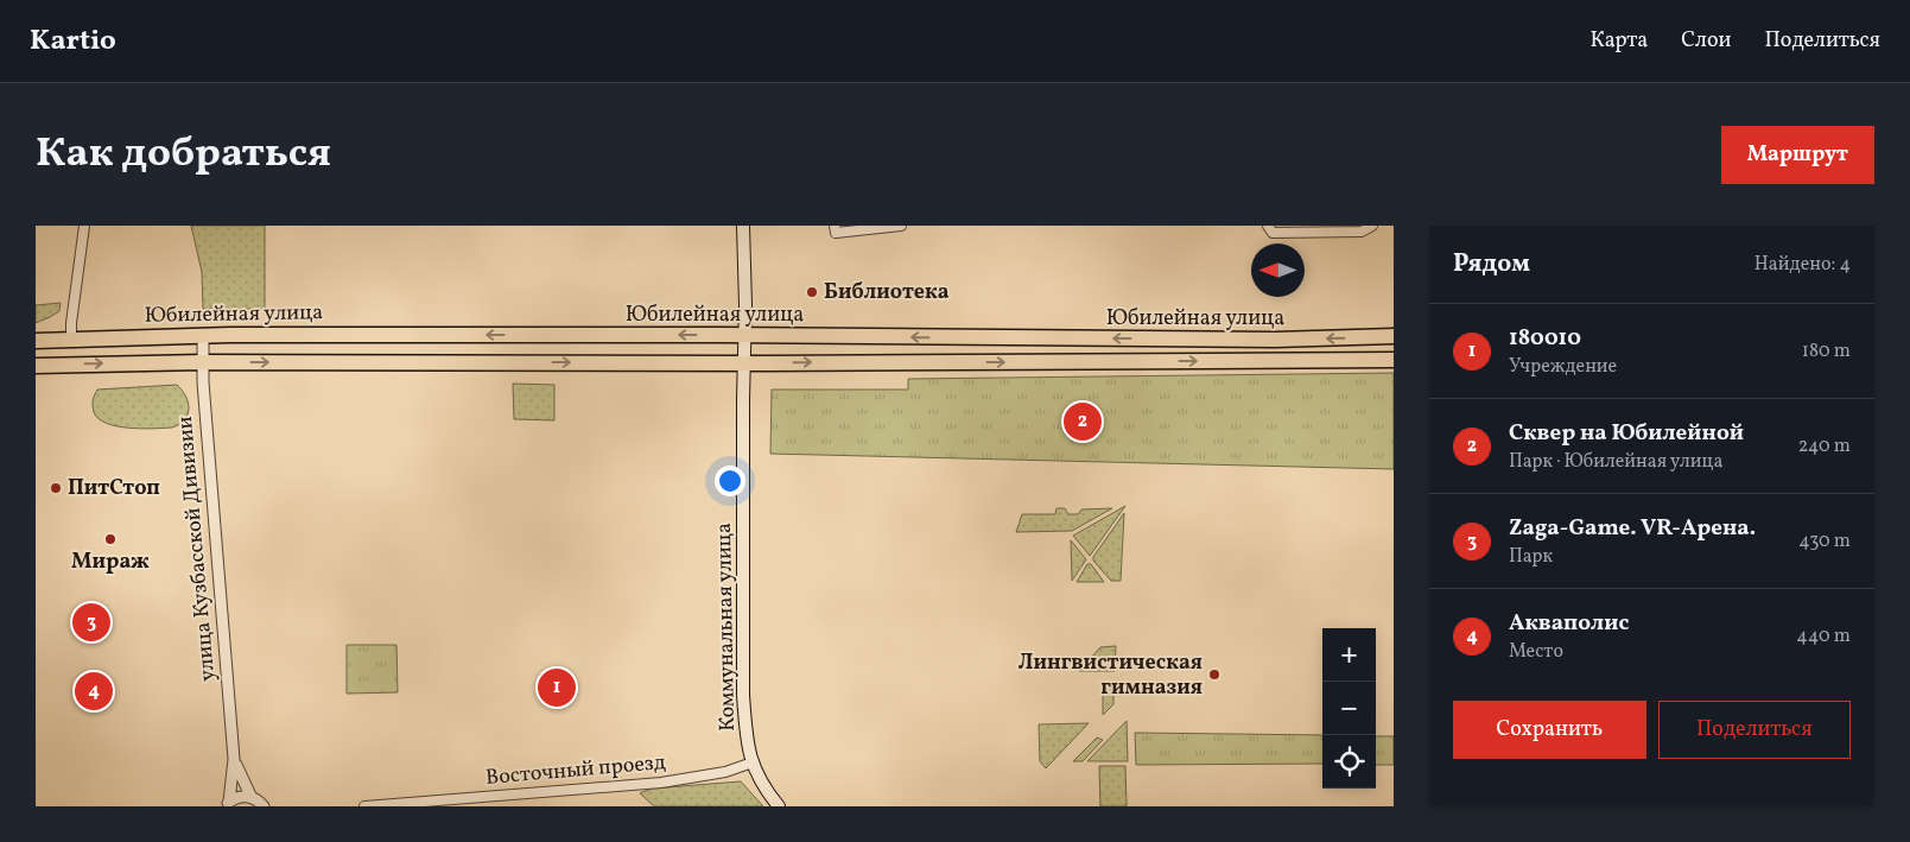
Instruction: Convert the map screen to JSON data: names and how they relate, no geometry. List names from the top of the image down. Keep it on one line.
{"streets":{"highway":["Юбилейная улица"],"main road":["Коммунальная улица"],"street":["улица Кузбасской Дивизии","Восточный проезд"]},"crossings":[["Юбилейная улица","улица Кузбасской Дивизии"],["Юбилейная улица","Коммунальная улица"],["Коммунальная улица","Восточный проезд"]],"places":["Библиотека","ПитСтоп","Мираж","Лингвистическая гимназия"],"north":"left","page":{"header":"Kartio","nav":["Карта","Слои","Поделиться"],"title":"Как добраться","buttons":["Маршрут",["Сохранить","Поделиться"]],"heading":["Рядом","Найдено: 4"],"list":[{"mark":"1","name":"180010","note":"Учреждение","value":"180 m"},{"mark":"2","name":"Сквер на Юбилейной","note":"Парк · Юбилейная улица","value":"240 m"},{"mark":"3","name":"Zaga-Game. VR-Арена.","note":"Парк","value":"430 m"},{"mark":"4","name":"Акваполис","note":"Место","value":"440 m"}],"pins":["2","3","1","4"],"map_buttons":["+","−"]}}
